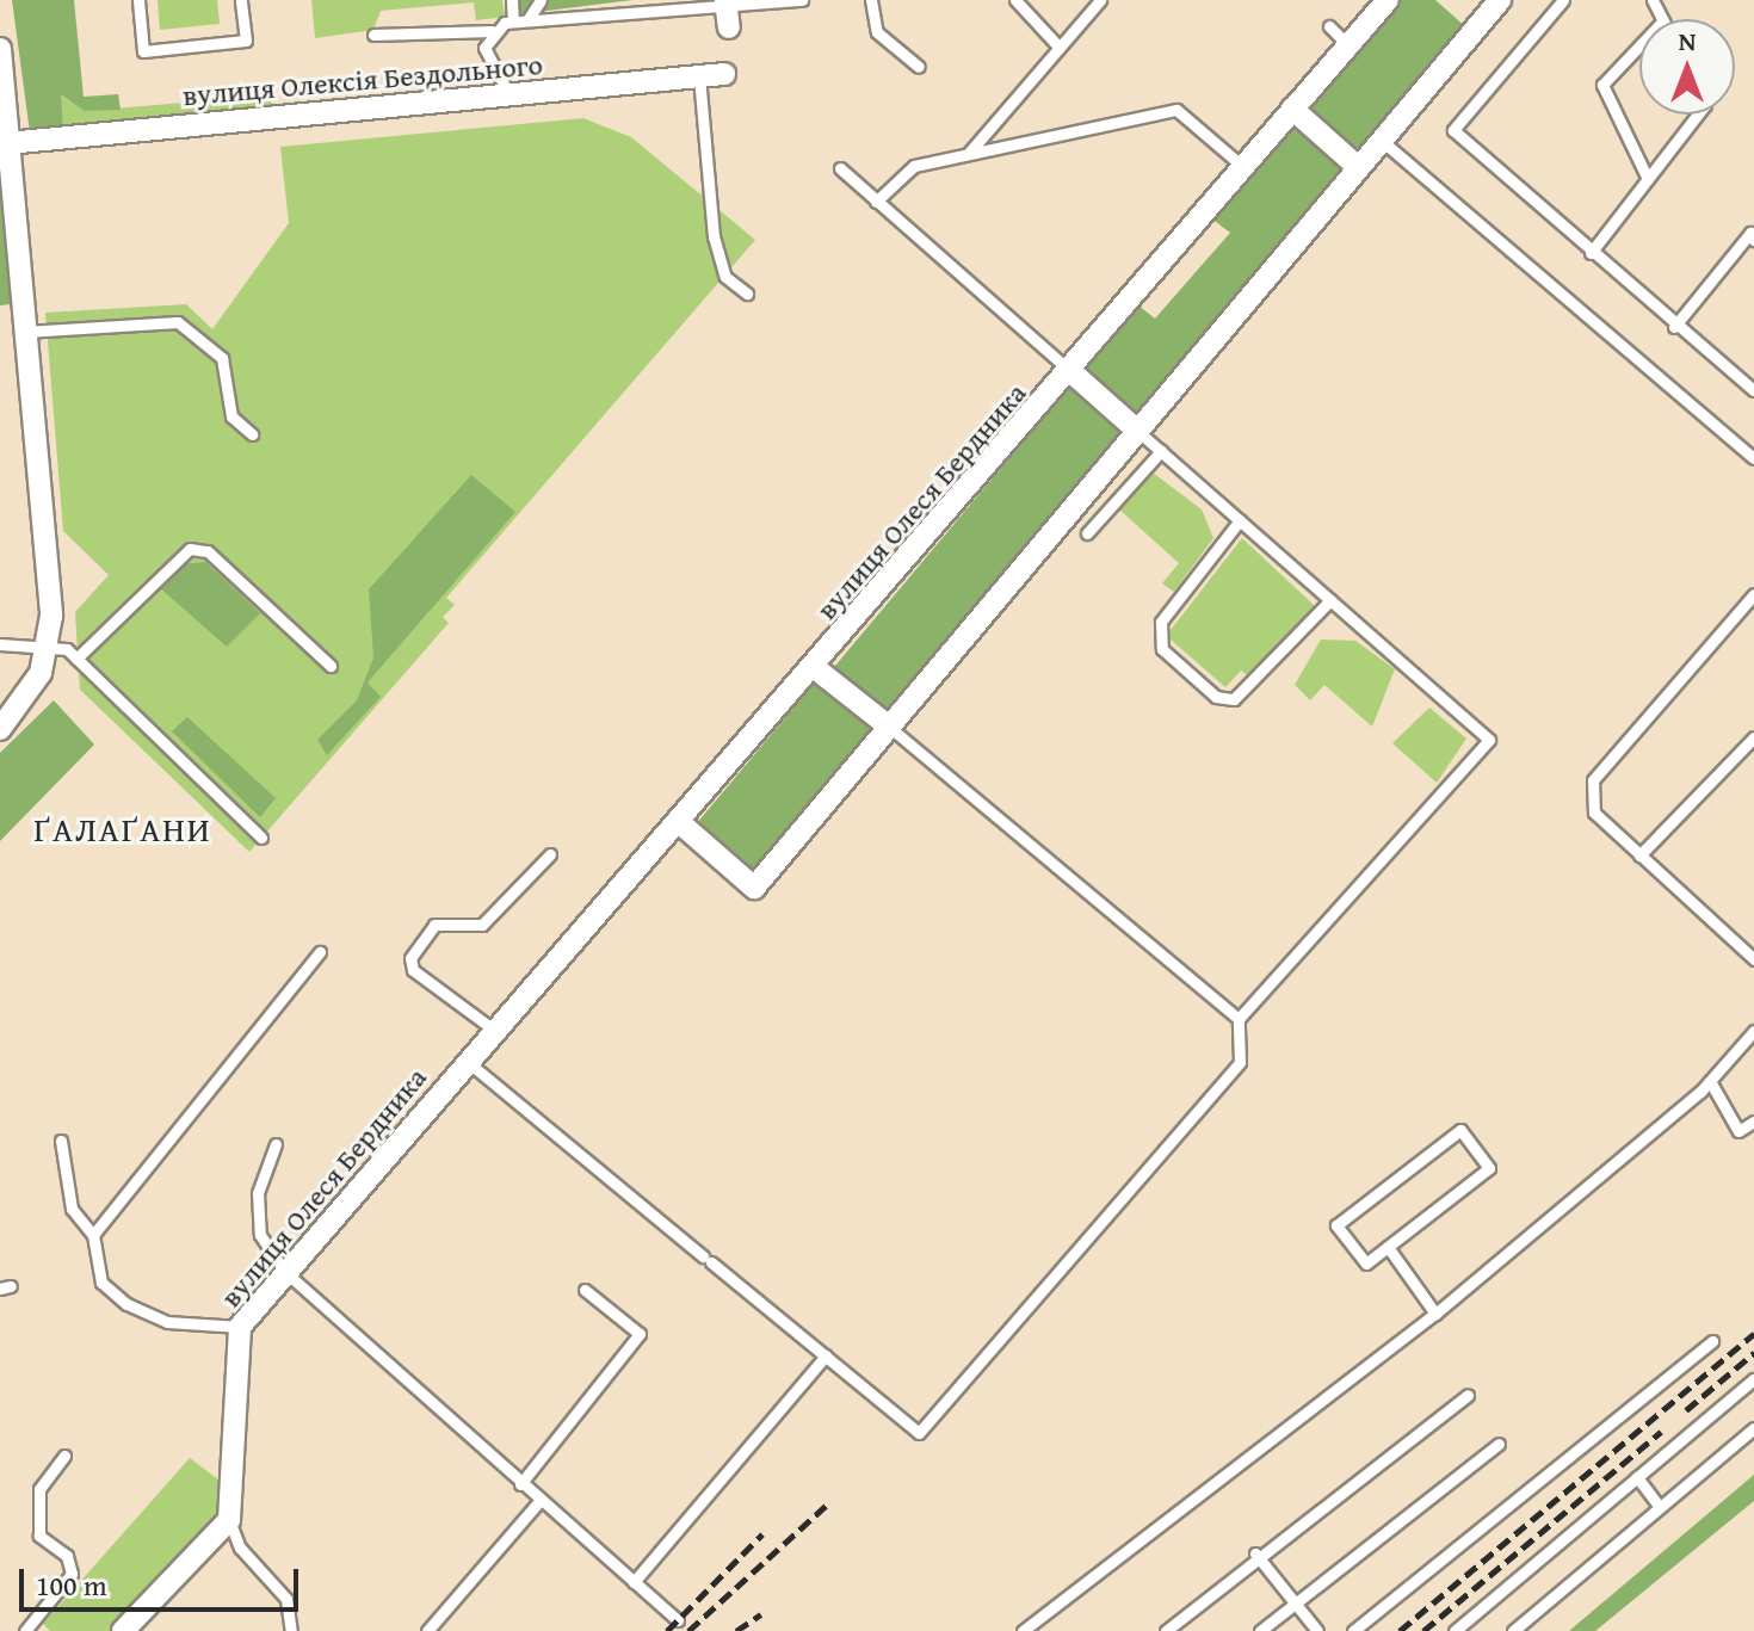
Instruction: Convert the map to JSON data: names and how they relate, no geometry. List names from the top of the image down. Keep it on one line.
{"streets":{"street":["вулиця Олексія Бездольного","вулиця Олеся Бердника"]},"districts":["ҐАЛАҐАНИ"],"scale_bar":"100 m","north":"top"}
